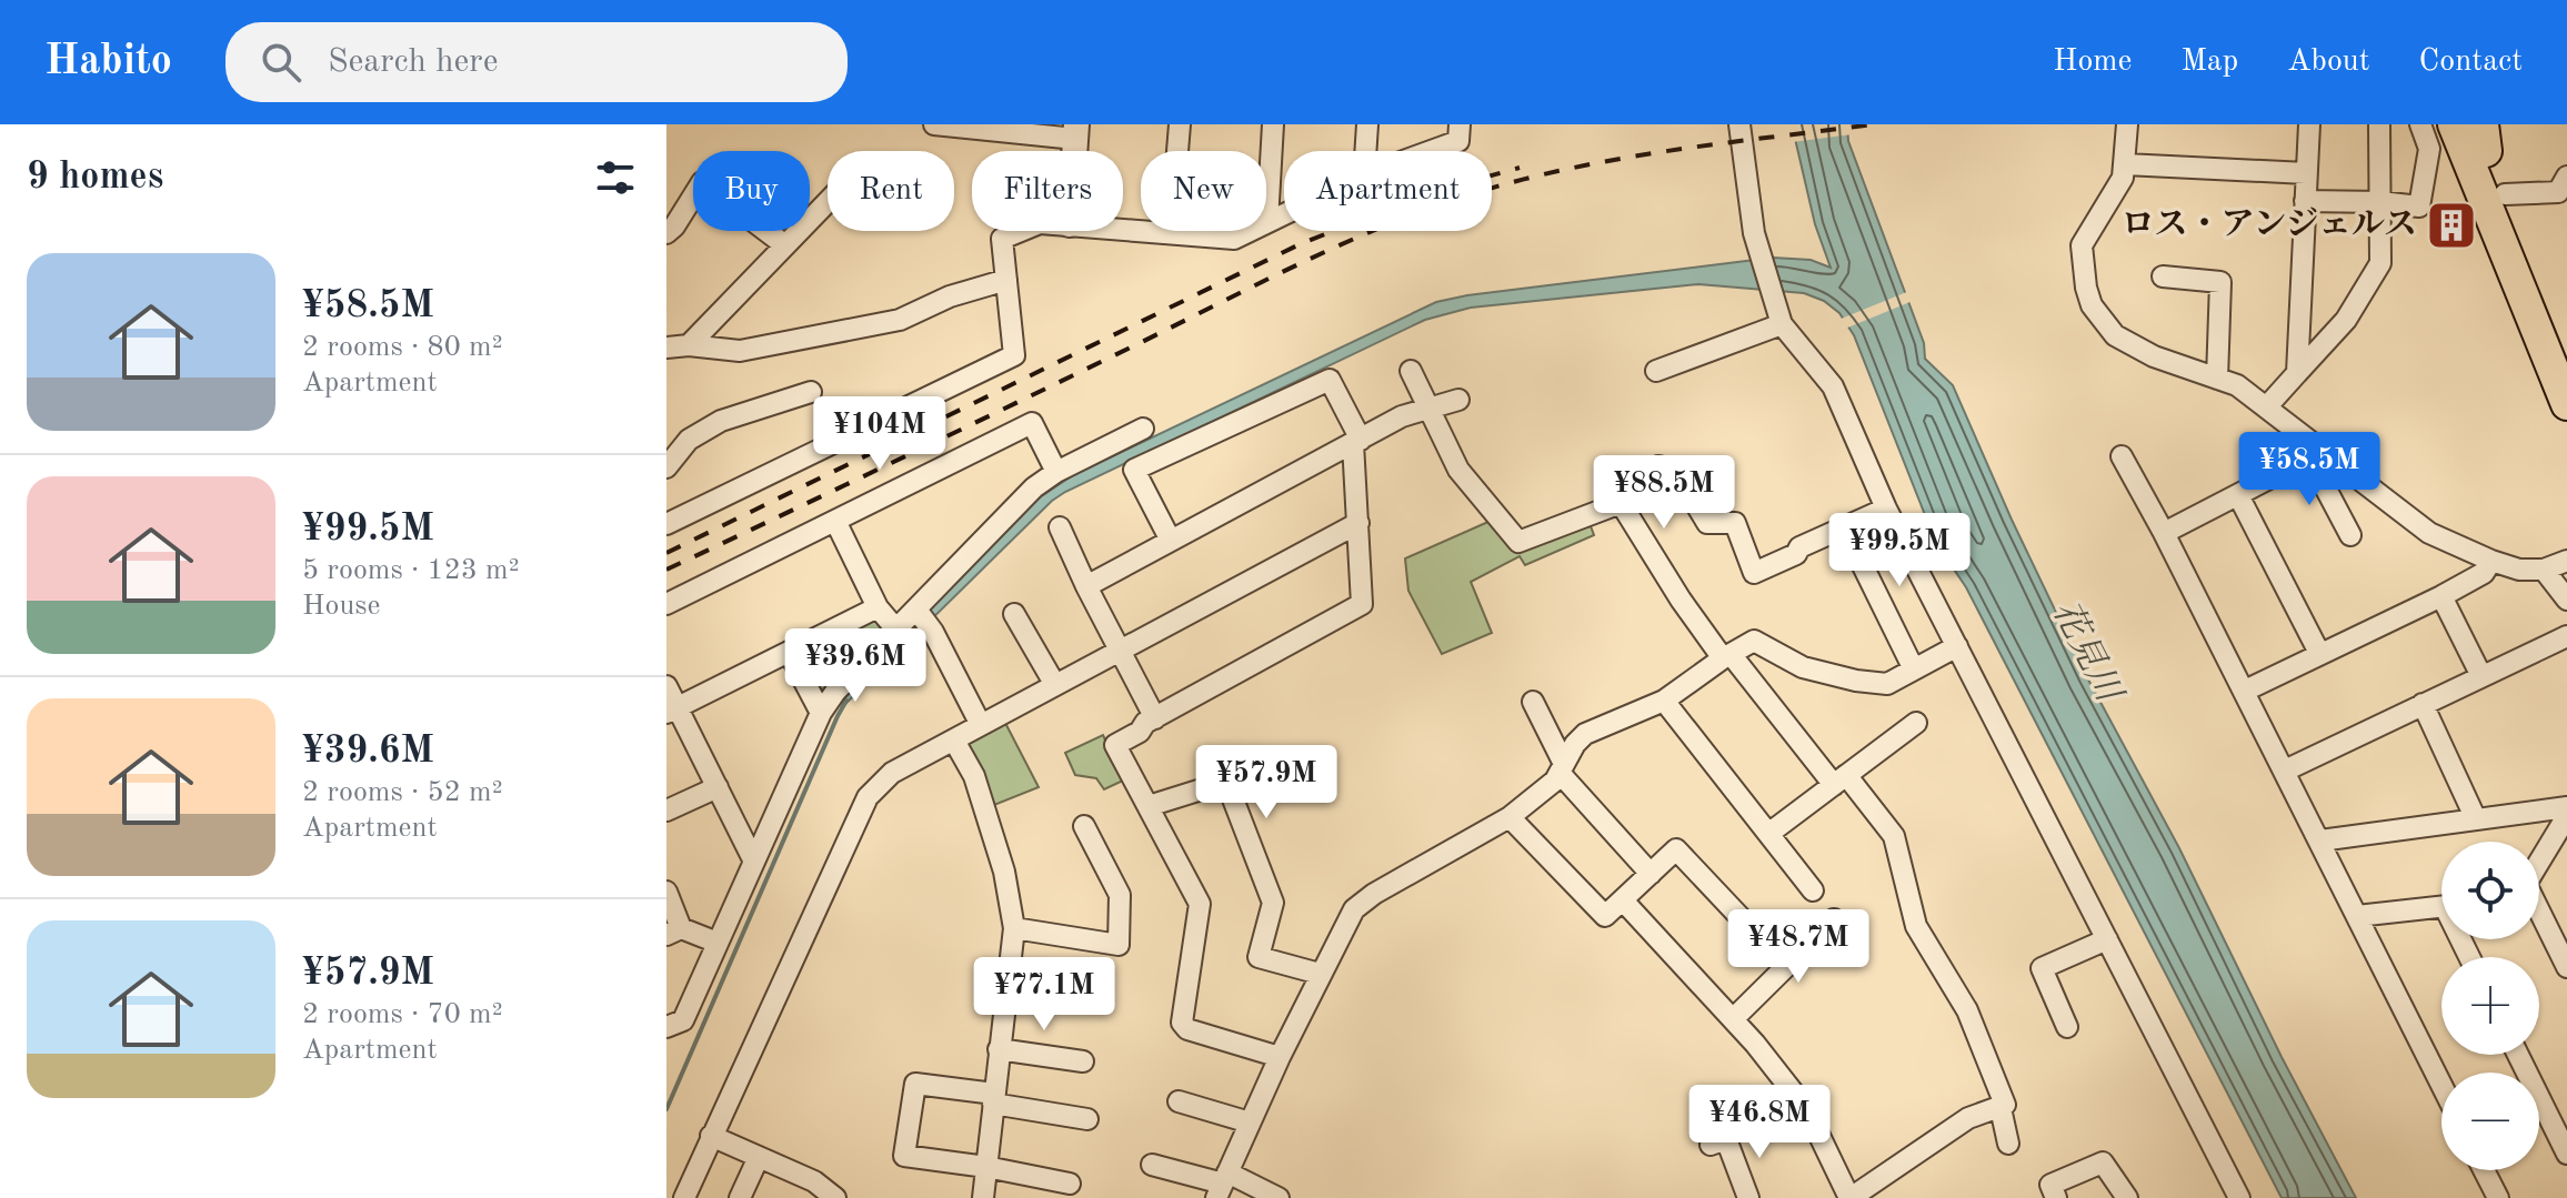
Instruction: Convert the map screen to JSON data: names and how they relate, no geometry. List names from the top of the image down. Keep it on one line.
{"water":["花見川"],"places":{"building":["ロス・アンジェルス"]},"page":{"header":"Habito","search":"Search here","nav":["Home","Map","About","Contact"],"heading":"9 homes","chip":["Buy","Rent","Filters","New","Apartment"],"list":[{"name":"¥58.5M","note":"2 rooms · 80 m² · Apartment"},{"name":"¥99.5M","note":"5 rooms · 123 m² · House"},{"name":"¥39.6M","note":"2 rooms · 52 m² · Apartment"},{"name":"¥57.9M","note":"2 rooms · 70 m² · Apartment"}],"price":["¥104M","¥58.5M","¥88.5M","¥99.5M","¥39.6M","¥57.9M","¥48.7M","¥77.1M","¥46.8M"],"map_buttons":["+","−"]}}
